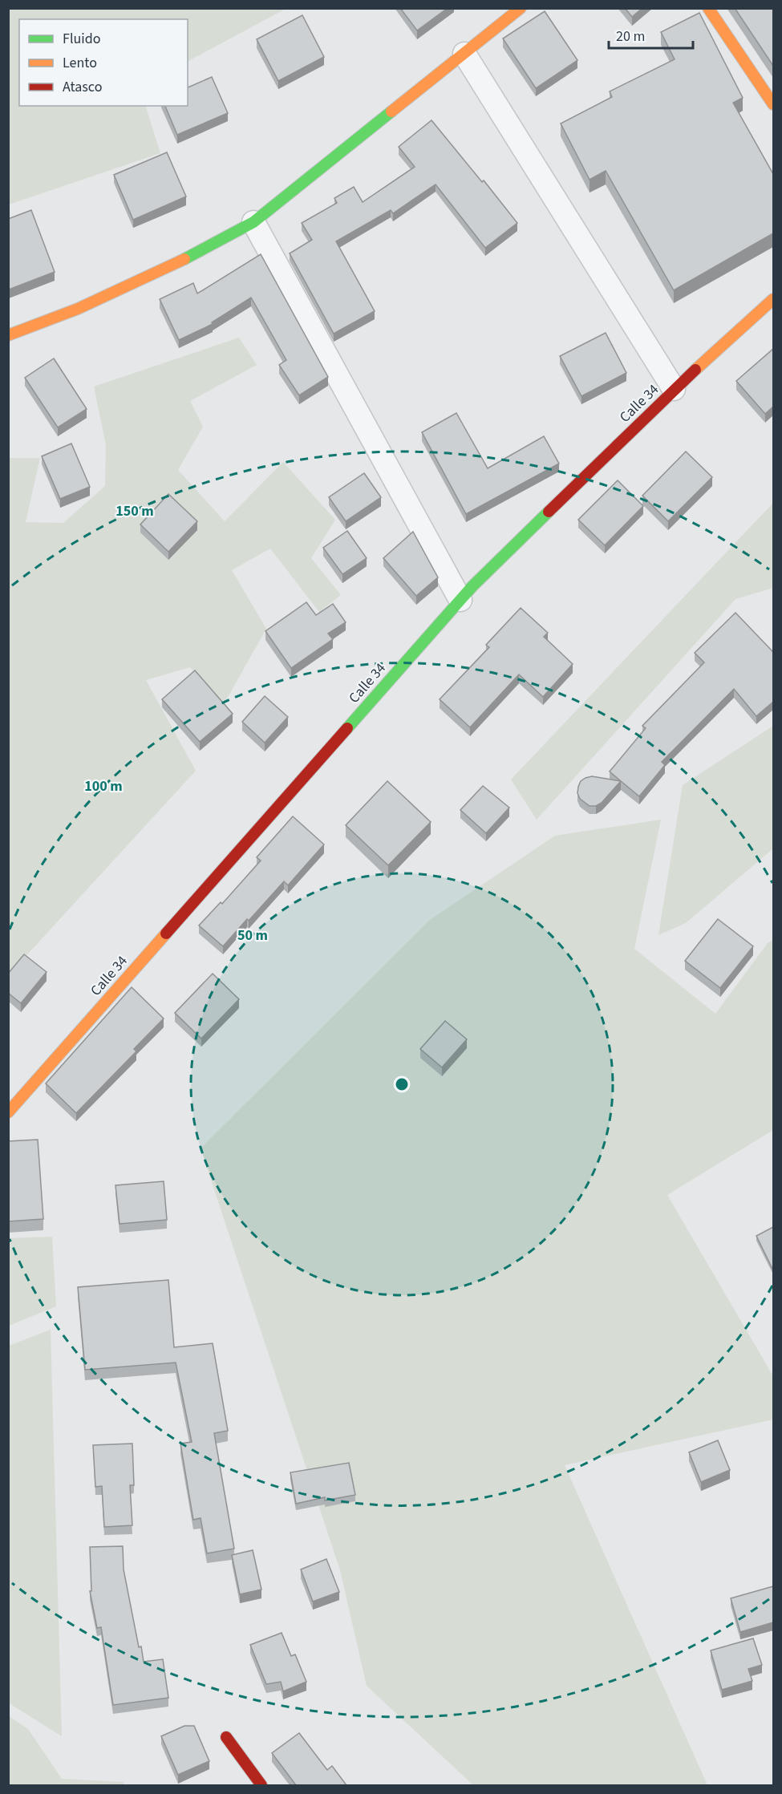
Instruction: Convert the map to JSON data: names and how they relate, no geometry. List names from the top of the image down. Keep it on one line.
{"streets":{"street":["Calle 34"]},"legend":["Fluido","Lento","Atasco"],"scale_bar":"20 m","rings":["150 m","100 m","50 m"]}
